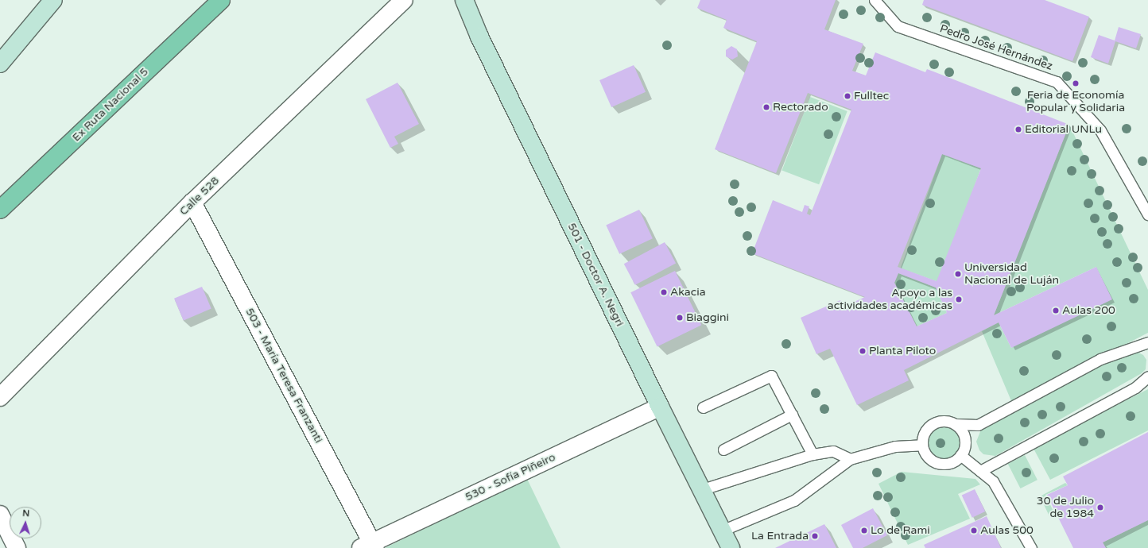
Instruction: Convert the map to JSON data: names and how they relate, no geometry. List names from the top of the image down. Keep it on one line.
{"streets":{"main road":["Ex Ruta Nacional 5"],"street":["Calle 528","501 - Doctor A. Negri","503 - María Teresa Franzanti","530 - Sofía Piñeiro"],"lane":["Pedro José Hernández"]},"crossings":[["Calle 528","503 - María Teresa Franzanti"],["501 - Doctor A. Negri","530 - Sofía Piñeiro"],["503 - María Teresa Franzanti","530 - Sofía Piñeiro"]],"places":["Feria de Economía Popular y Solidaria","Fulltec","Rectorado","Editorial UNLu","Universidad Nacional de Luján","Akacia","Apoyo a las actividades académicas","Aulas 200","Biaggini","Planta Piloto","30 de Julio de 1984","Lo de Rami","Aulas 500","La Entrada"],"north":"top"}
